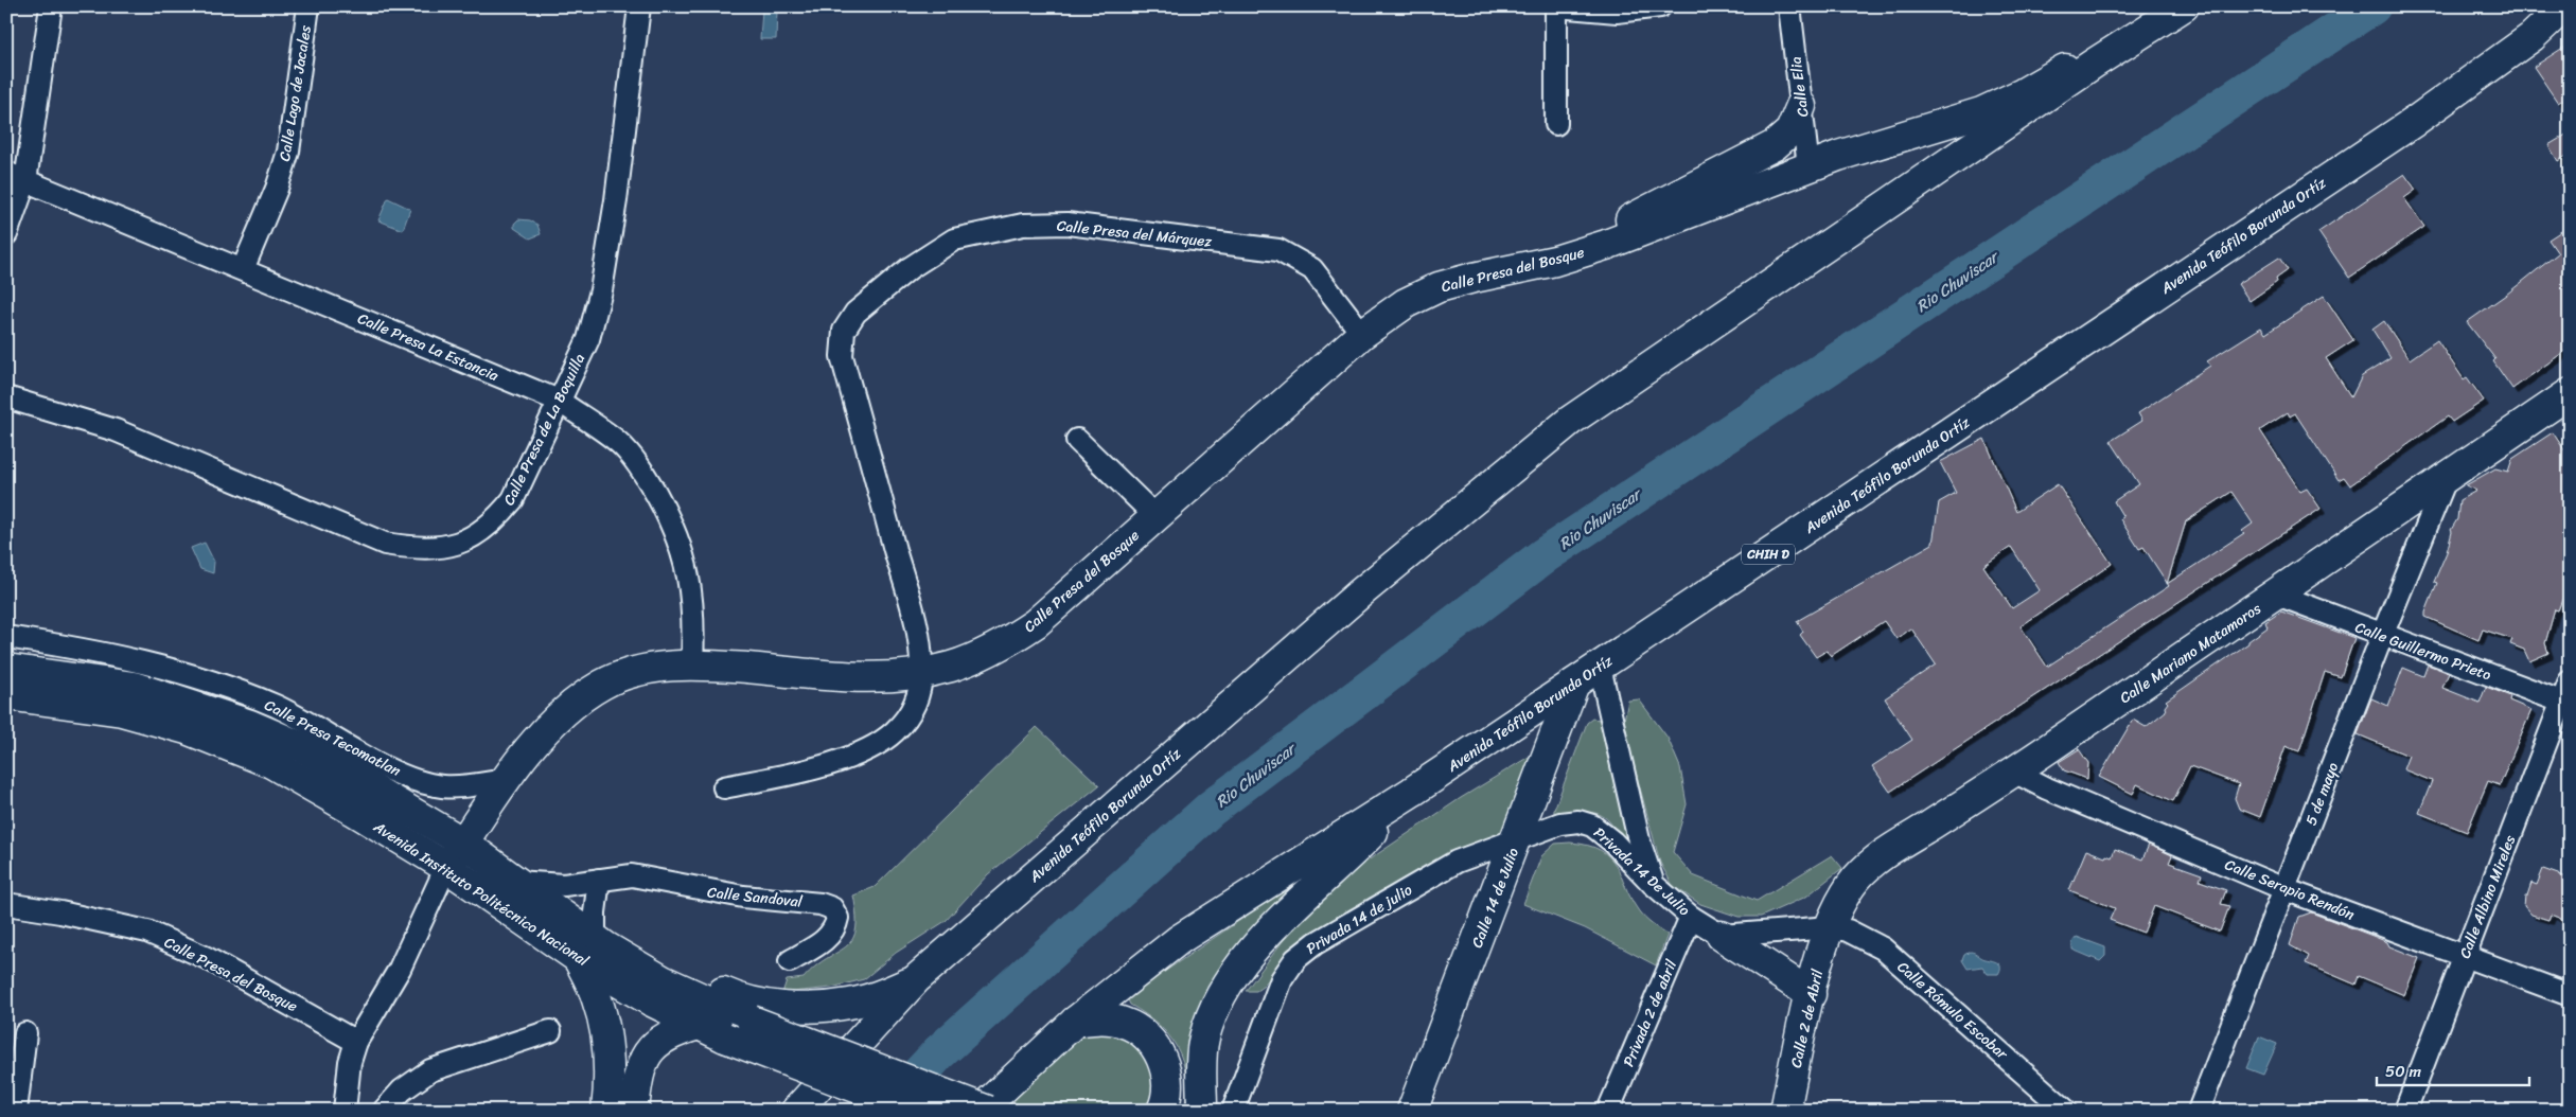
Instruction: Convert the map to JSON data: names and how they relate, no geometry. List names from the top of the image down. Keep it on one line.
{"streets":{"main road":["Avenida Teófilo Borunda Ortíz","Calle Presa del Bosque","CHIH D","Calle Mariano Matamoros","Avenida Instituto Politécnico Nacional","Calle 14 de Julio","Calle 2 de Abril"],"street":["Calle Elia","Calle Lago de Jacales","Calle Presa del Márquez","Calle Presa La Estancia","Calle Presa de La Boquilla","Calle Guillermo Prieto","Calle Presa Tecomatlan","5 de mayo","Privada 14 De Julio","Calle Serapio Rendón","Calle Sandoval","Calle Albino Mireles","Privada 14 de julio","Calle Rómulo Escobar","Privada 2 de abril"]},"crossings":[["Calle Elia","Calle Presa del Bosque"],["Calle Lago de Jacales","Calle Presa La Estancia"],["Calle Presa del Márquez","Calle Presa del Bosque"],["Avenida Teófilo Borunda Ortíz","Calle 14 de Julio"],["Calle Presa del Bosque","Calle Presa La Estancia"],["Calle Presa del Bosque","Calle Presa Tecomatlan"],["Calle Presa del Bosque","Avenida Instituto Politécnico Nacional"],["Calle Presa La Estancia","Calle Presa de La Boquilla"],["Calle Guillermo Prieto","Calle Mariano Matamoros"],["Calle Guillermo Prieto","5 de mayo"],["Calle Guillermo Prieto","Calle Albino Mireles"],["Calle Mariano Matamoros","5 de mayo"],["Calle Mariano Matamoros","Calle Serapio Rendón"],["Calle Mariano Matamoros","Calle Rómulo Escobar"],["Calle Mariano Matamoros","Calle 2 de Abril"],["5 de mayo","Calle Serapio Rendón"],["Privada 14 De Julio","Calle 14 de Julio"],["Privada 14 De Julio","Privada 14 de julio"],["Privada 14 De Julio","Privada 2 de abril"],["Calle Serapio Rendón","Calle Albino Mireles"],["Calle 14 de Julio","Privada 14 de julio"],["Calle Rómulo Escobar","Calle 2 de Abril"]],"water":["Rio Chuviscar"],"scale_bar":"50 m"}
